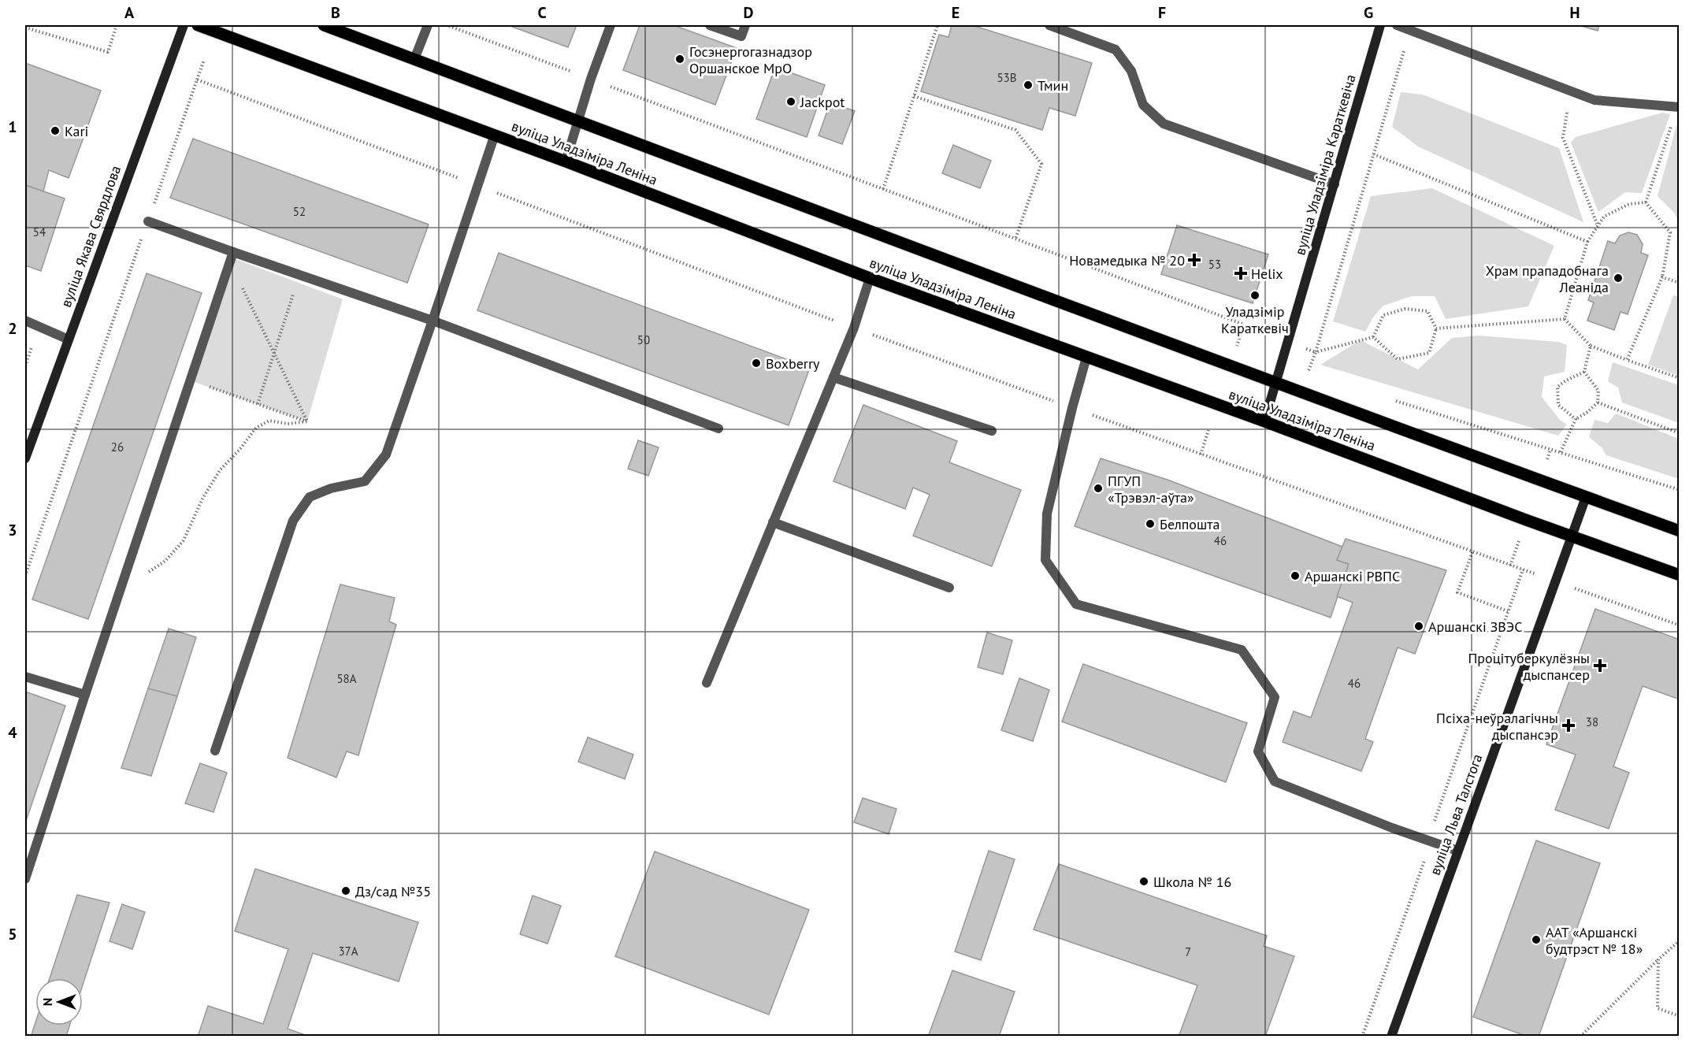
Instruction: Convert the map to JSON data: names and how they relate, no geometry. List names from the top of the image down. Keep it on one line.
{"streets":{"main road":["вуліца Уладзіміра Леніна"],"street":["вуліца Уладзіміра Караткевіча","вуліца Якава Свярдлова","вуліца Льва Талстога"]},"crossings":[["вуліца Уладзіміра Леніна","вуліца Уладзіміра Караткевіча"],["вуліца Уладзіміра Леніна","вуліца Льва Талстога"]],"places":{"other":["Госэнергогазнадзор Оршанское МрО","Тмин","Jackpot","Kari","Храм прападобнага Леаніда","Уладзімір Караткевіч","Boxberry","ПГУП «Трэвэл-аўта»","Белпошта","Аршанскі РВПС","Аршанскі ЗВЭС","Школа № 16","Дз/сад №35","ААТ «Аршанскі будтрэст № 18»"],"health":["Новамедыка № 20","Helix","Процітуберкулёзны дыспансер","Псіха-неўралагічны дыспансэр"]},"house_numbers":["53В","52","54","53","50","26","46","58А","46","38","37А","7"],"north":"left","grid":{"columns":["A","B","C","D","E","F","G","H"],"rows":["1","2","3","4","5"]}}
